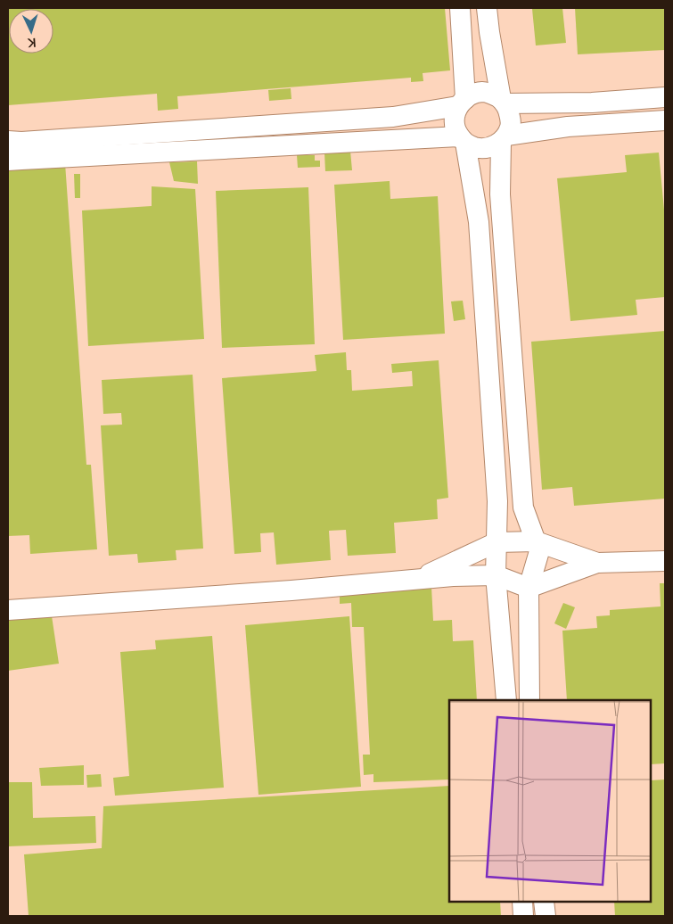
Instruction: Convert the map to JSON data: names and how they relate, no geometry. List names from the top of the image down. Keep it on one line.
{"north":"bottom"}
